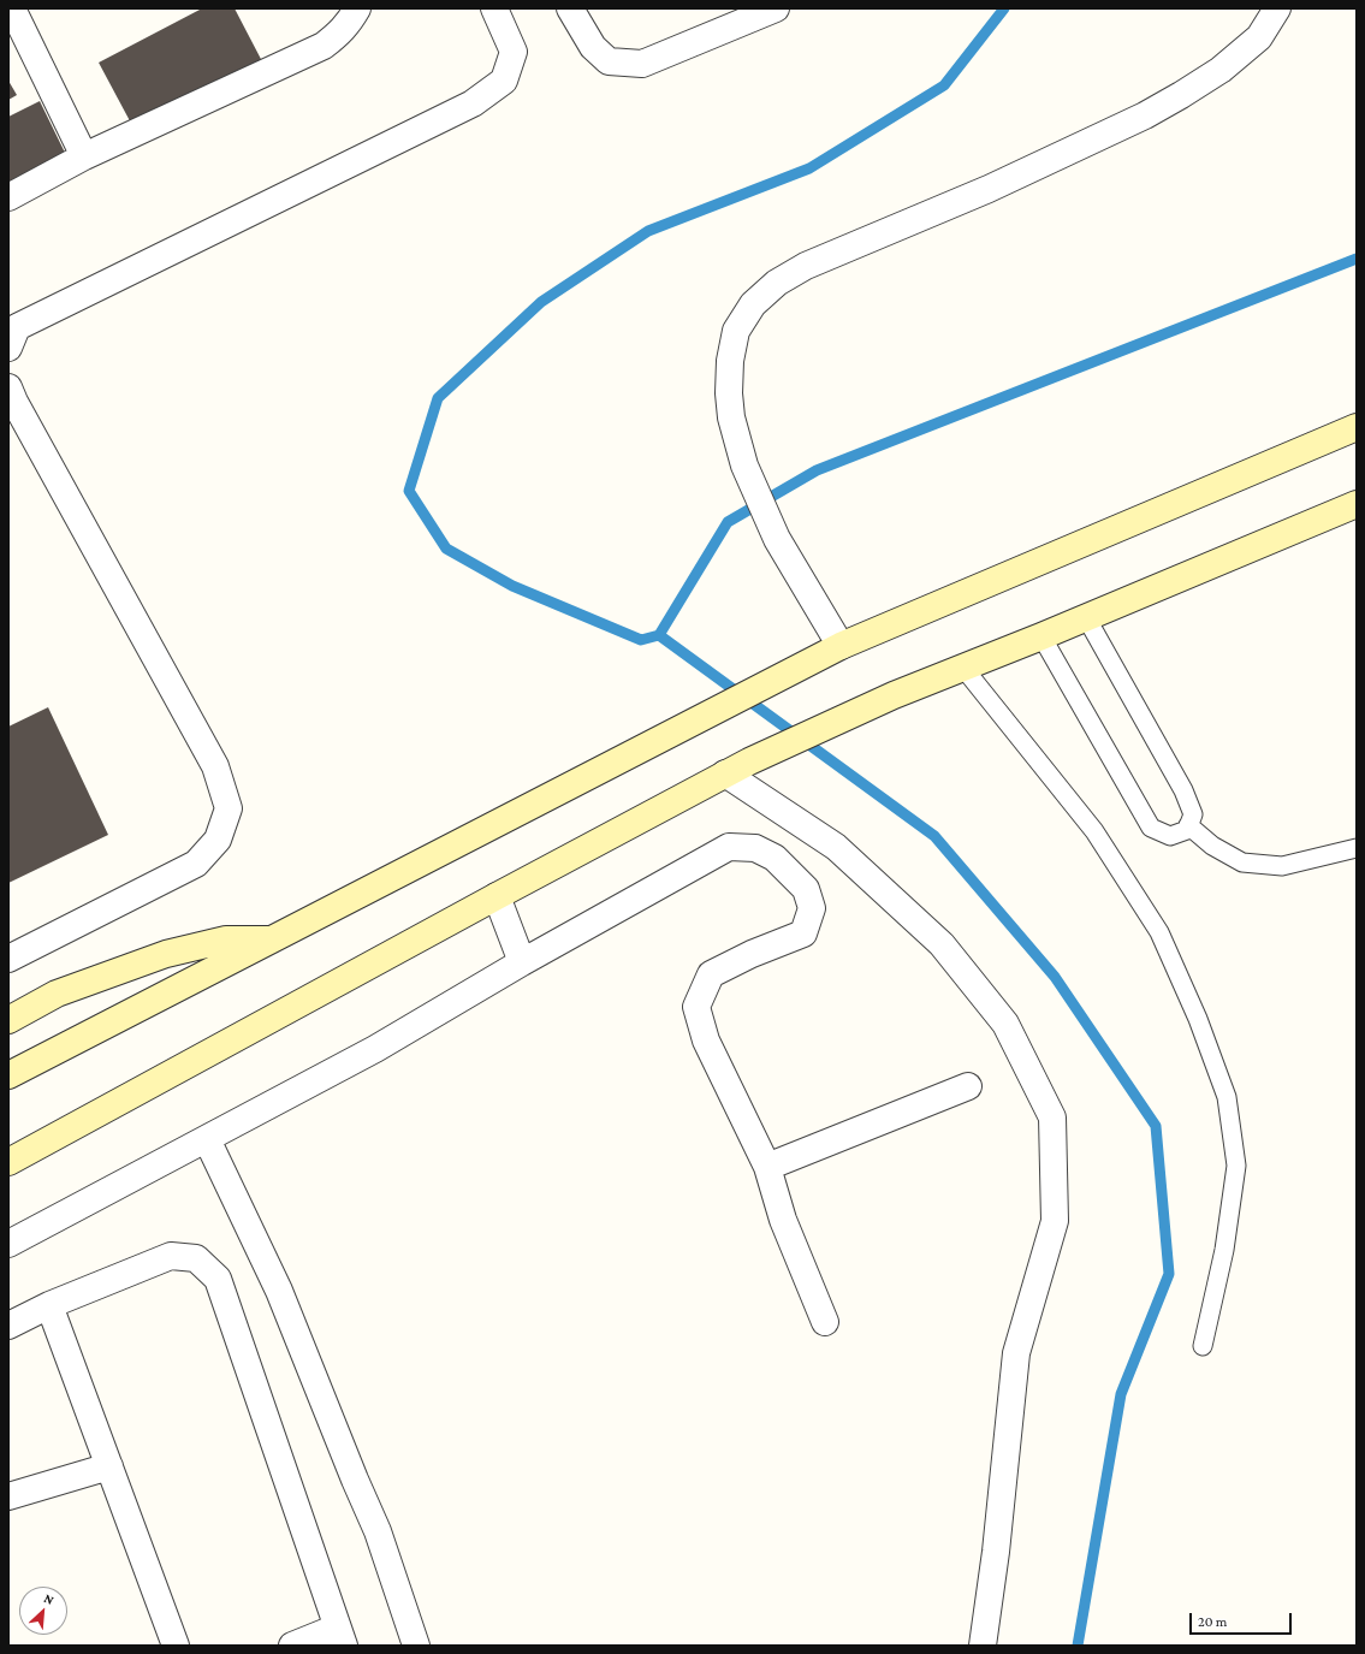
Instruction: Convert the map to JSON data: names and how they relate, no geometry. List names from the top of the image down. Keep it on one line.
{"scale_bar":"20 m","north":"top right"}
